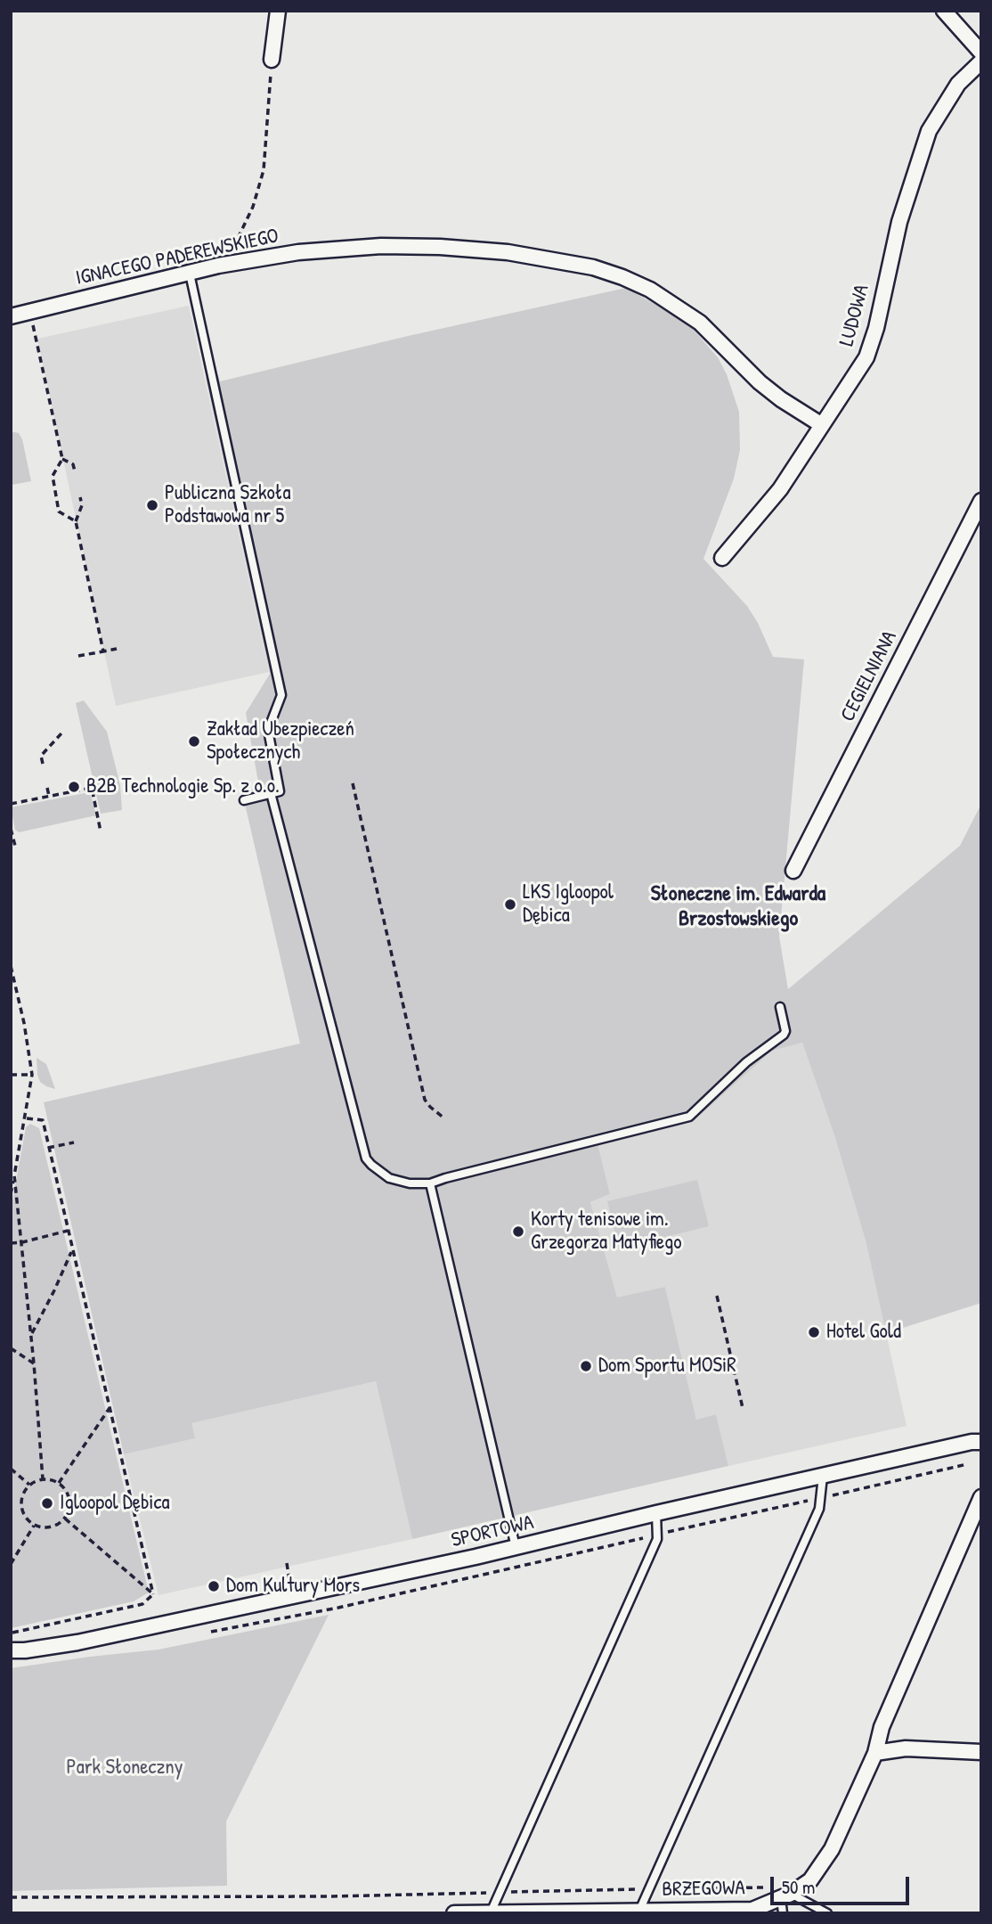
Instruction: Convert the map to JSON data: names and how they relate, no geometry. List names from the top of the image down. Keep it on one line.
{"streets":{"street":["IGNACEGO PADEREWSKIEGO","LUDOWA","CEGIELNIANA","SPORTOWA","BRZEGOWA"]},"crossings":[["IGNACEGO PADEREWSKIEGO","LUDOWA"]],"districts":["Słoneczne im. Edwarda Brzostowskiego"],"parks":["Park Słoneczny"],"places":["Publiczna Szkoła Podstawowa nr 5","Zakład Ubezpieczeń Społecznych","B2B Technologie Sp. z o.o.","LKS Igloopol Dębica","Korty tenisowe im. Grzegorza Matyfiego","Hotel Gold","Dom Sportu MOSiR","Igloopol Dębica","Dom Kultury Mors"],"scale_bar":"50 m"}
